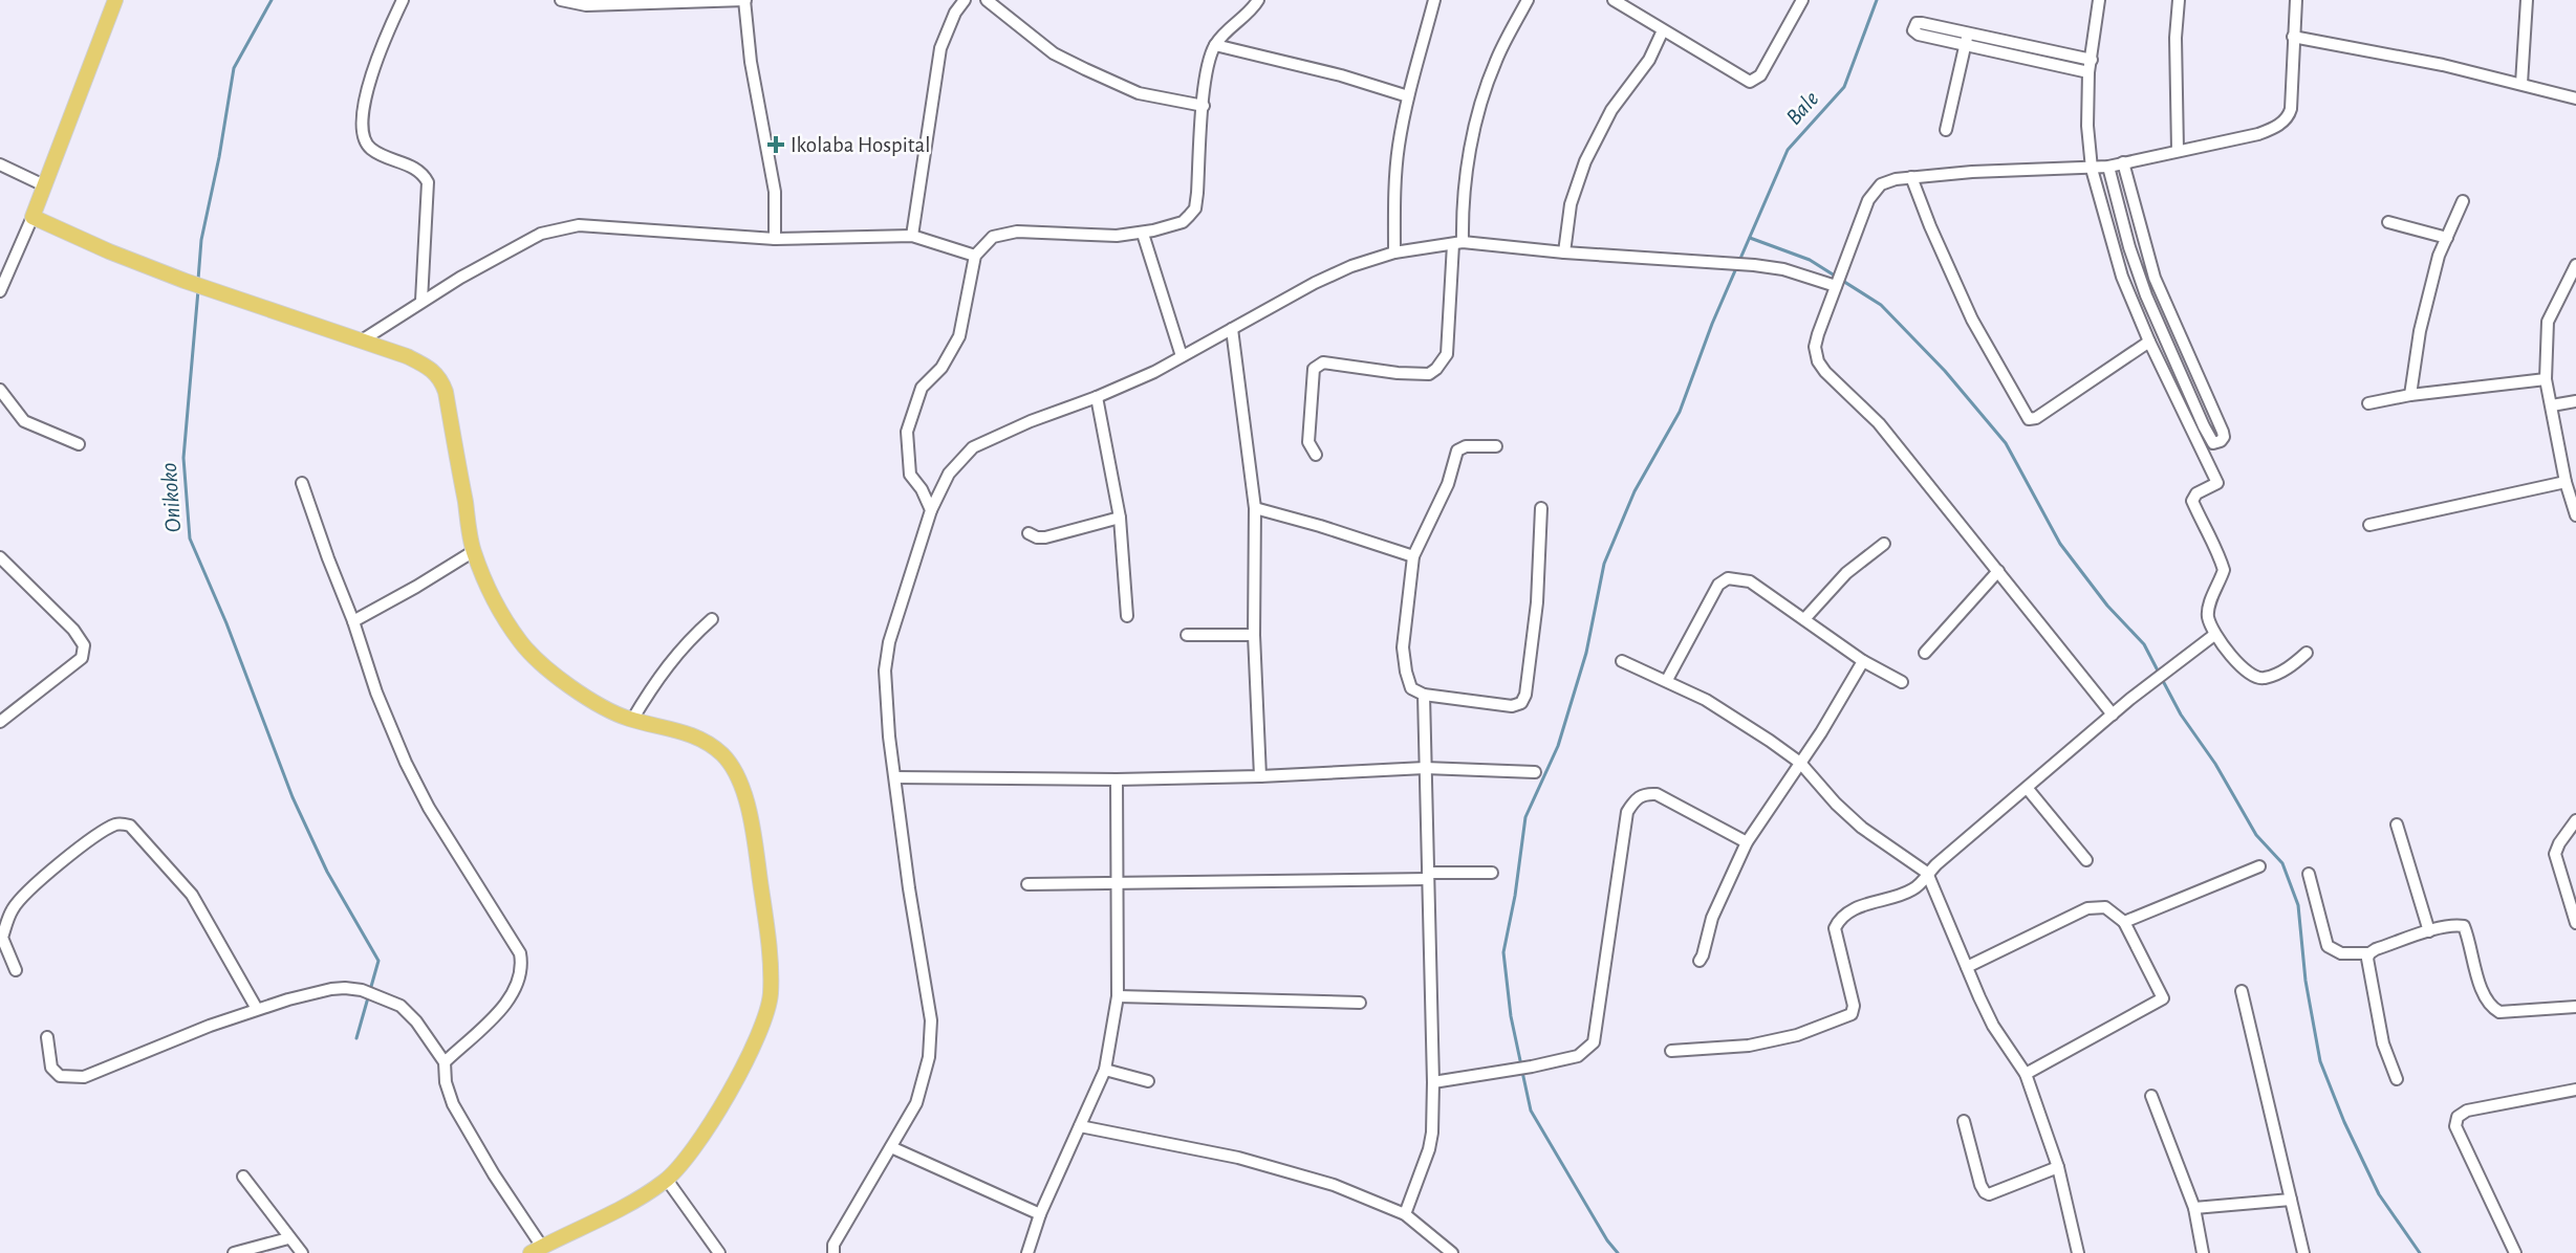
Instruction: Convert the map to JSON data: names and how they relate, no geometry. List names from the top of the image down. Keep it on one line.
{"water":["Bale","Onikoko"],"places":{"health":["Ikolaba Hospital"]}}
